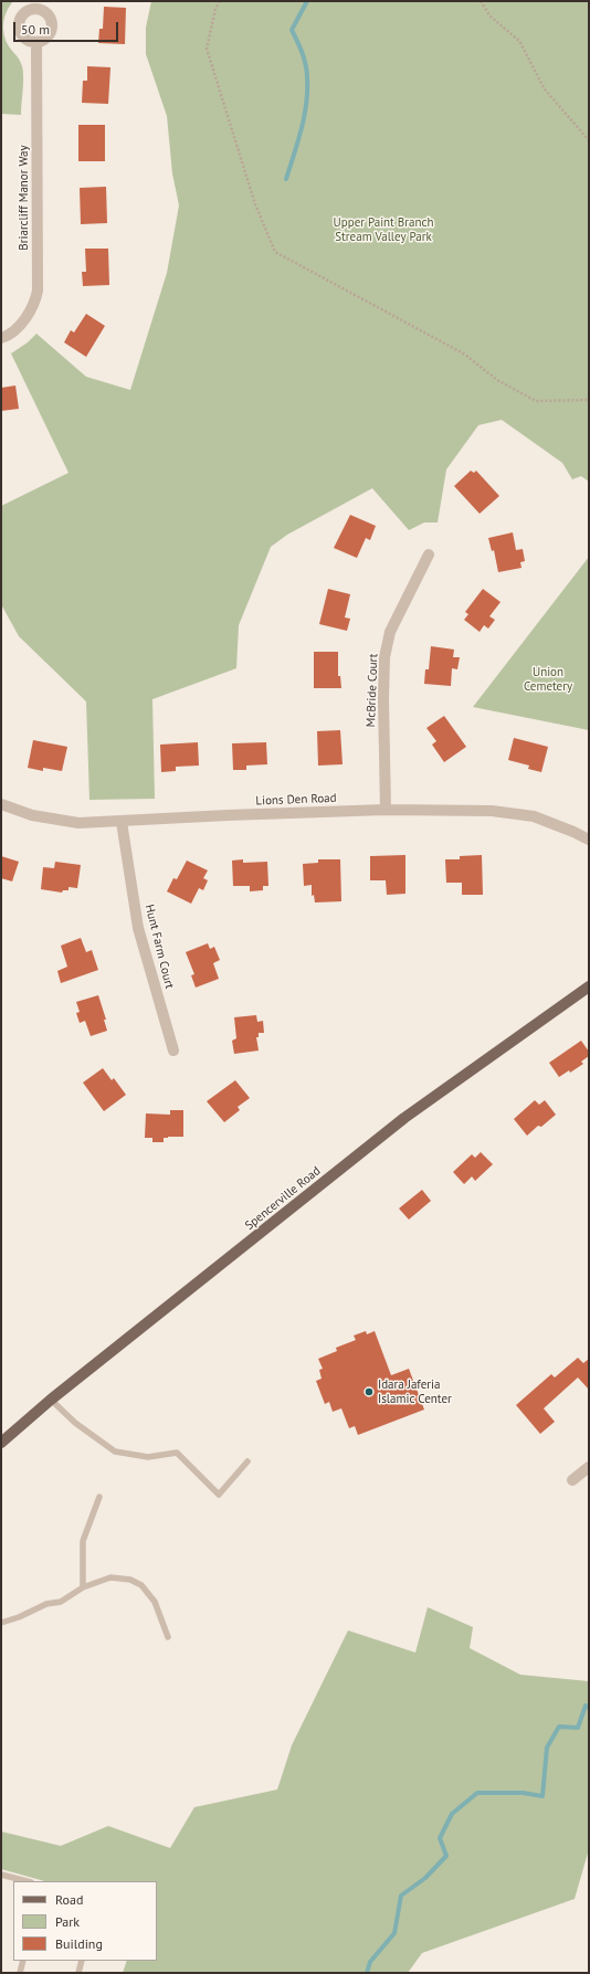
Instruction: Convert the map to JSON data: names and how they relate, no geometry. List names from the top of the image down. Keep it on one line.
{"streets":{"main road":["Spencerville Road"],"street":["Briarcliff Manor Way","McBride Court","Lions Den Road","Hunt Farm Court"]},"crossings":[["McBride Court","Lions Den Road"],["Lions Den Road","Hunt Farm Court"]],"parks":["Upper Paint Branch Stream Valley Park","Union Cemetery"],"places":["Idara Jaferia Islamic Center"],"legend":["Road","Park","Building"],"scale_bar":"50 m"}
